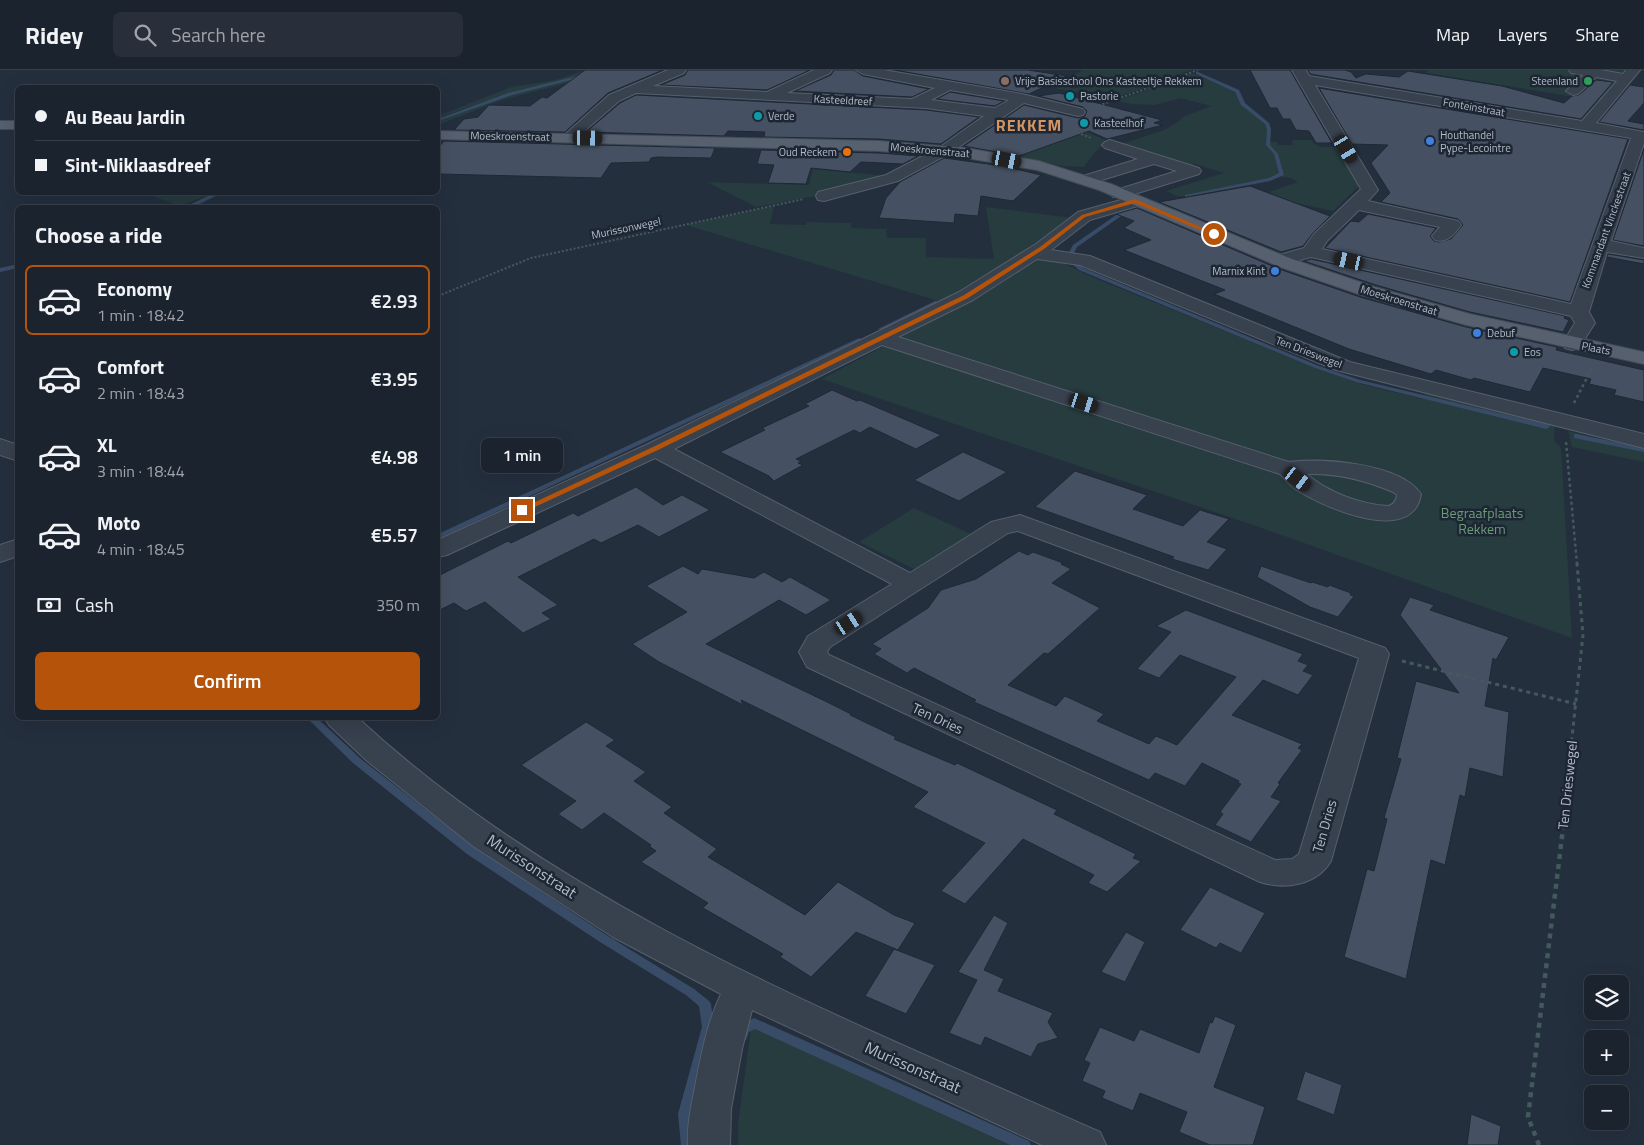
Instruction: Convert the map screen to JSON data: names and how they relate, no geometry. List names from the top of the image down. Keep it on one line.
{"streets":{"main road":["Moeskroenstraat","Plaats"],"street":["Kasteeldreef","Fonteinstraat","Kommandant Vinckestraat","Ten Drieswegel","Ten Dries","Murissonstraat"],"path":["Murissonwegel"]},"crossings":[["Fonteinstraat","Kommandant Vinckestraat"],["Moeskroenstraat","Plaats"],["Kommandant Vinckestraat","Plaats"]],"districts":["REKKEM"],"parks":["Begraafplaats Rekkem"],"places":["Vrije Basisschool Ons Kasteeltje Rekkem","Steenland","Pastorie","Verde","Kasteelhof","Houthandel Pype-Lecointre","Oud Reckem","Marnix Kint","Debuf","Eos"],"page":{"header":"Ridey","search":"Search here","nav":["Map","Layers","Share"],"banner":["Au Beau Jardin","Sint-Niklaasdreef"],"heading":"Choose a ride","list":[{"name":"Economy","note":"1 min · 18:42","value":"€2.93"},{"name":"Comfort","note":"2 min · 18:43","value":"€3.95"},{"name":"XL","note":"3 min · 18:44","value":"€4.98"},{"name":"Moto","note":"4 min · 18:45","value":"€5.57"}],"bubble":"1 min","pay":["Cash","350 m"],"buttons":"Confirm","map_buttons":["+","−"]}}
